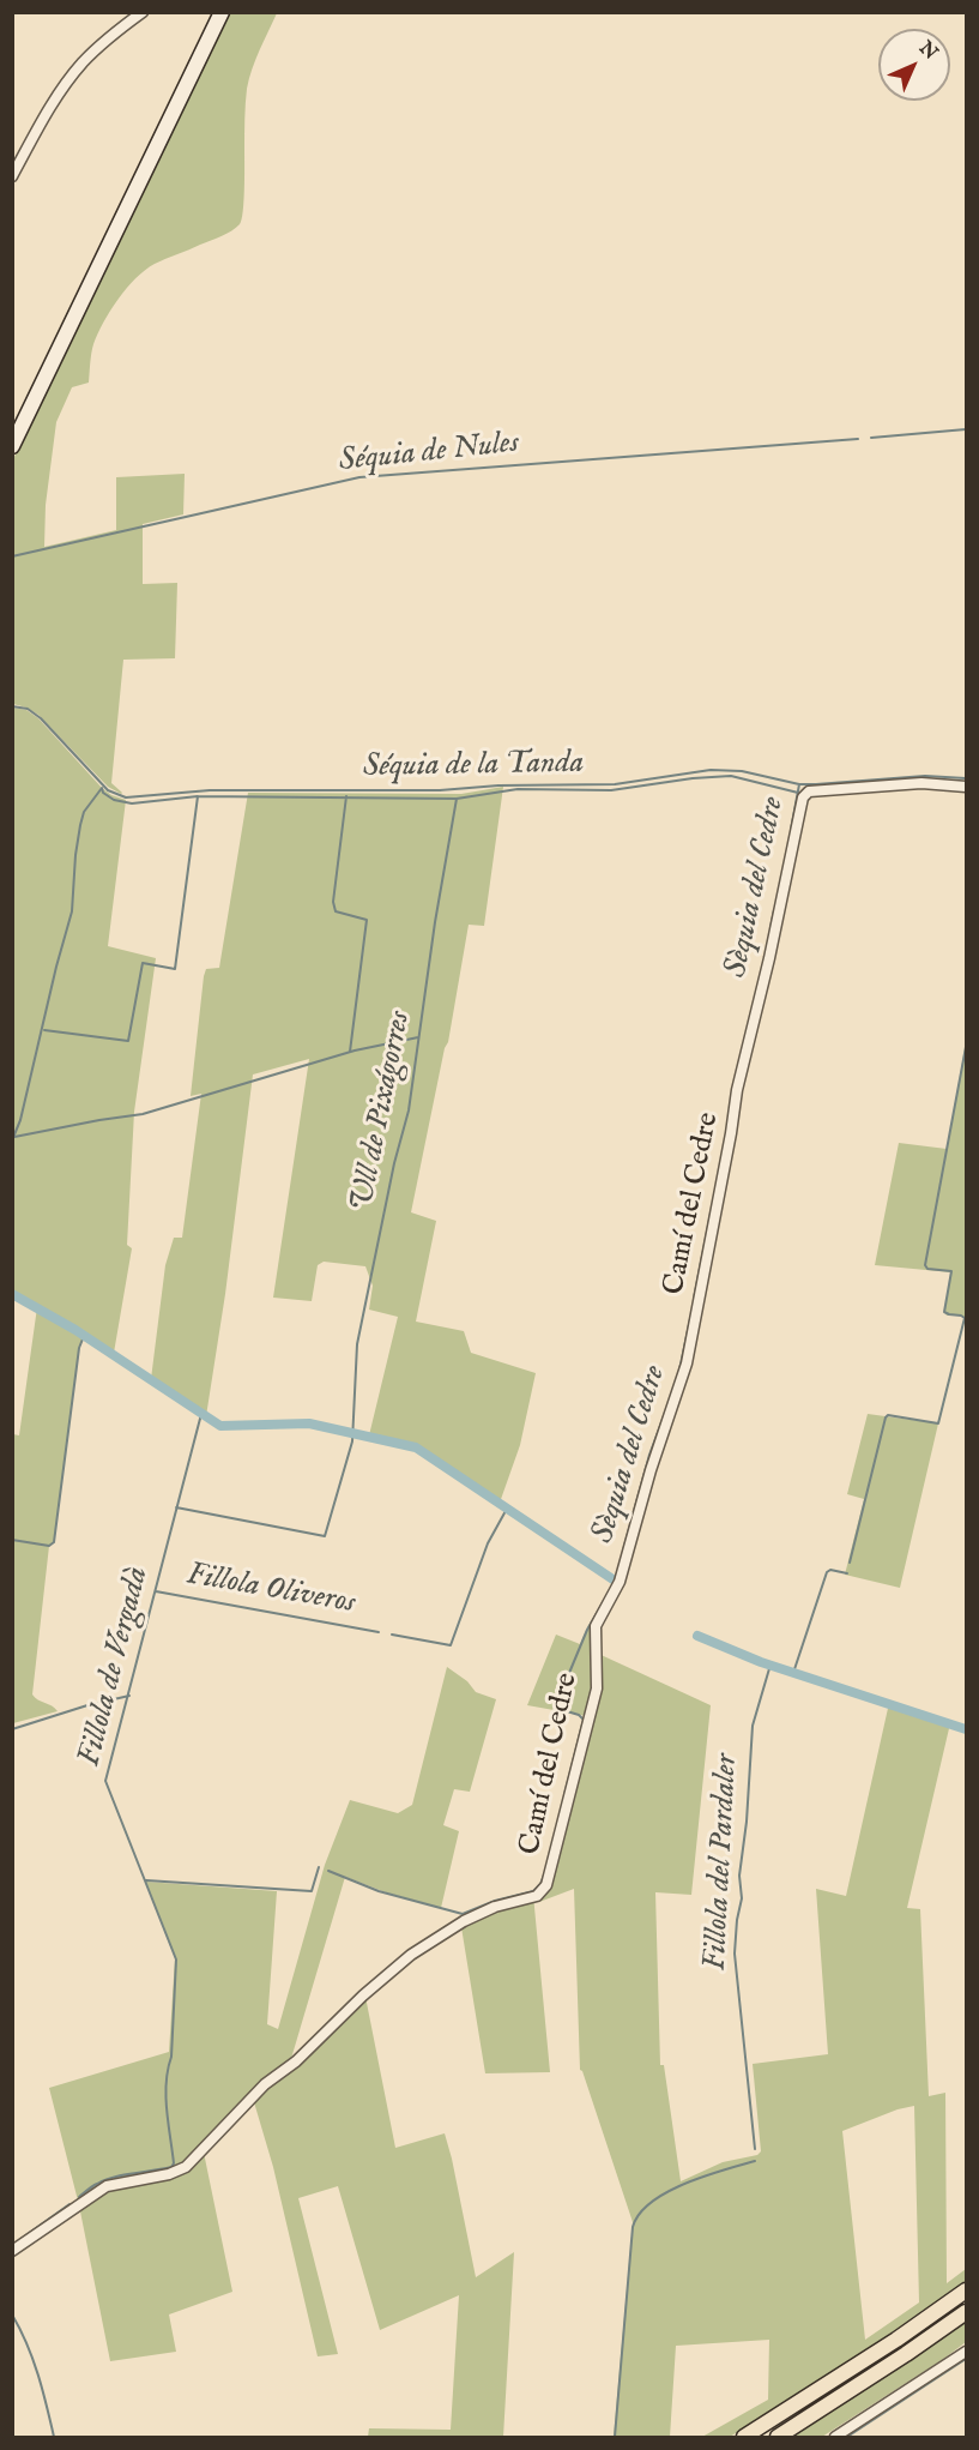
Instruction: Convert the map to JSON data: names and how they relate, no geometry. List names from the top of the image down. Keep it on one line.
{"streets":{"street":["Camí del Cedre"]},"water":["Séquia de Nules","Séquia de la Tanda","Sèquia del Cedre","Ull de Pixágorres","Fillola Oliveros","Fillola de Vergadà","Fillola del Pardaler"],"north":"top right"}
